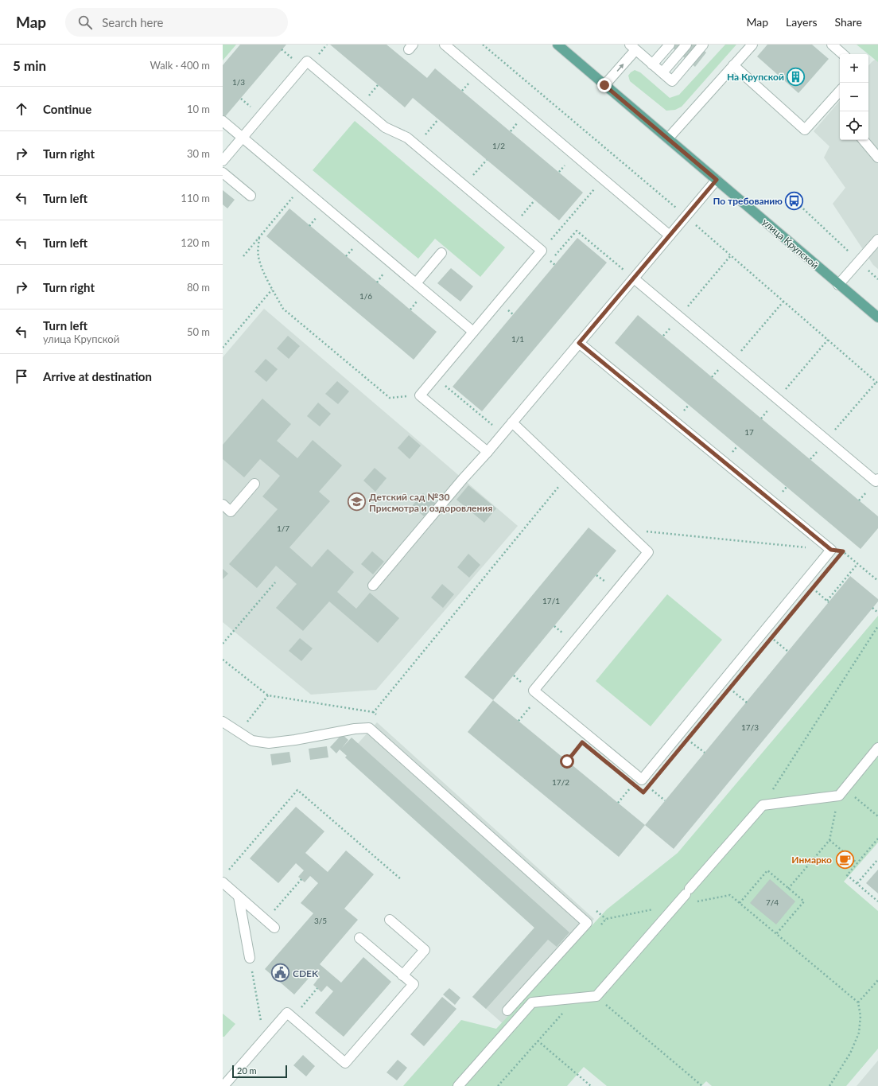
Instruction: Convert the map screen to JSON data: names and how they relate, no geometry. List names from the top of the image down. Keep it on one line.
{"streets":{"main road":["улица Крупской"]},"places":{"building":["На Крупской"],"bus stop":["По требованию"],"school or university":["Детский сад №30 Присмотра и оздоровления"],"cafe":["Инмарко"],"public building":["CDEK"]},"house_numbers":["1/3","1/2","1/6","1/1","17","1/7","17/1","17/3","17/2","7/4","3/5"],"scale_bar":"20 m","page":{"header":"Map","search":"Search here","nav":["Map","Layers","Share"],"heading":["5 min","Walk · 400 m"],"map_buttons":["+","−"],"list":[["Continue","10 m"],["Turn right","30 m"],["Turn left","110 m"],["Turn left","120 m"],["Turn right","80 m"],["Turn left","улица Крупской","50 m"],"Arrive at destination"],"scale":"20 m"}}
